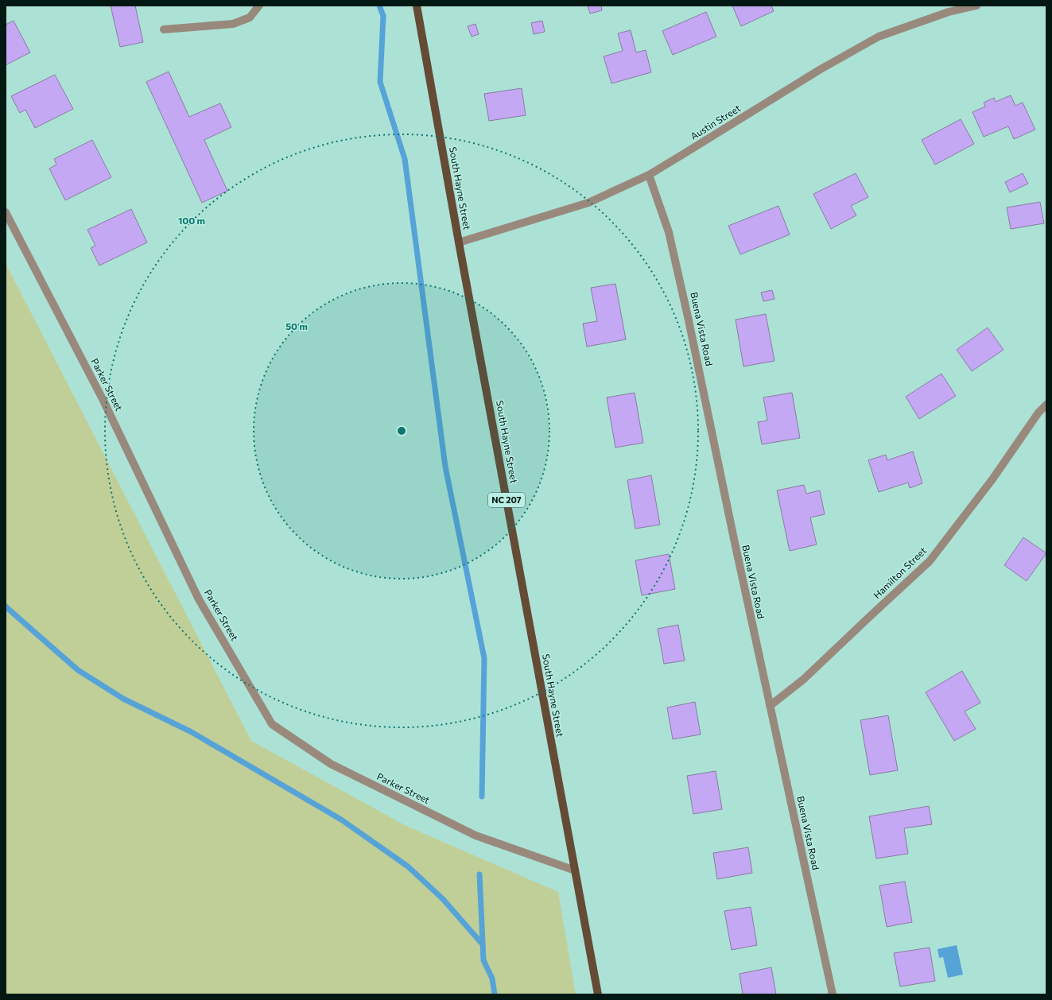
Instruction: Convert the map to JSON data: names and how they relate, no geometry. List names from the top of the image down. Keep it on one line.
{"streets":{"main road":["South Hayne Street","NC 207"],"street":["Austin Street","Buena Vista Road","Parker Street","Hamilton Street"]},"crossings":[["Austin Street","South Hayne Street"],["Austin Street","Buena Vista Road"],["South Hayne Street","Parker Street"],["Buena Vista Road","Hamilton Street"]],"rings":["100 m","50 m"]}
